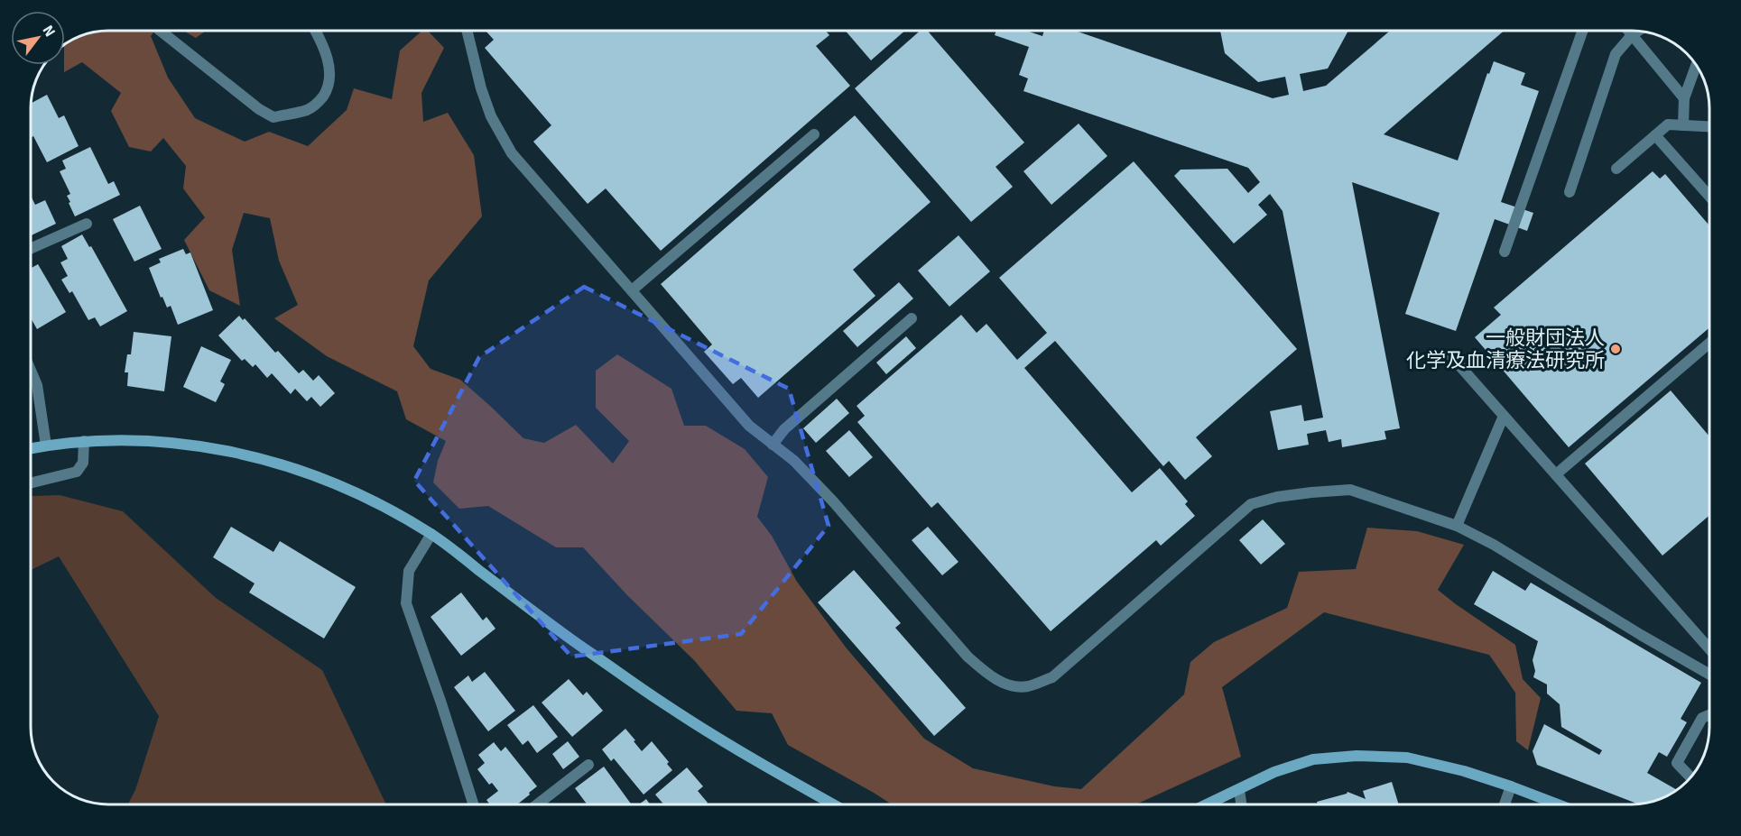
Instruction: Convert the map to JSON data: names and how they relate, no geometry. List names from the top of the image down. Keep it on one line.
{"places":["一般財団法人 化学及血清療法研究所"],"north":"top right"}
